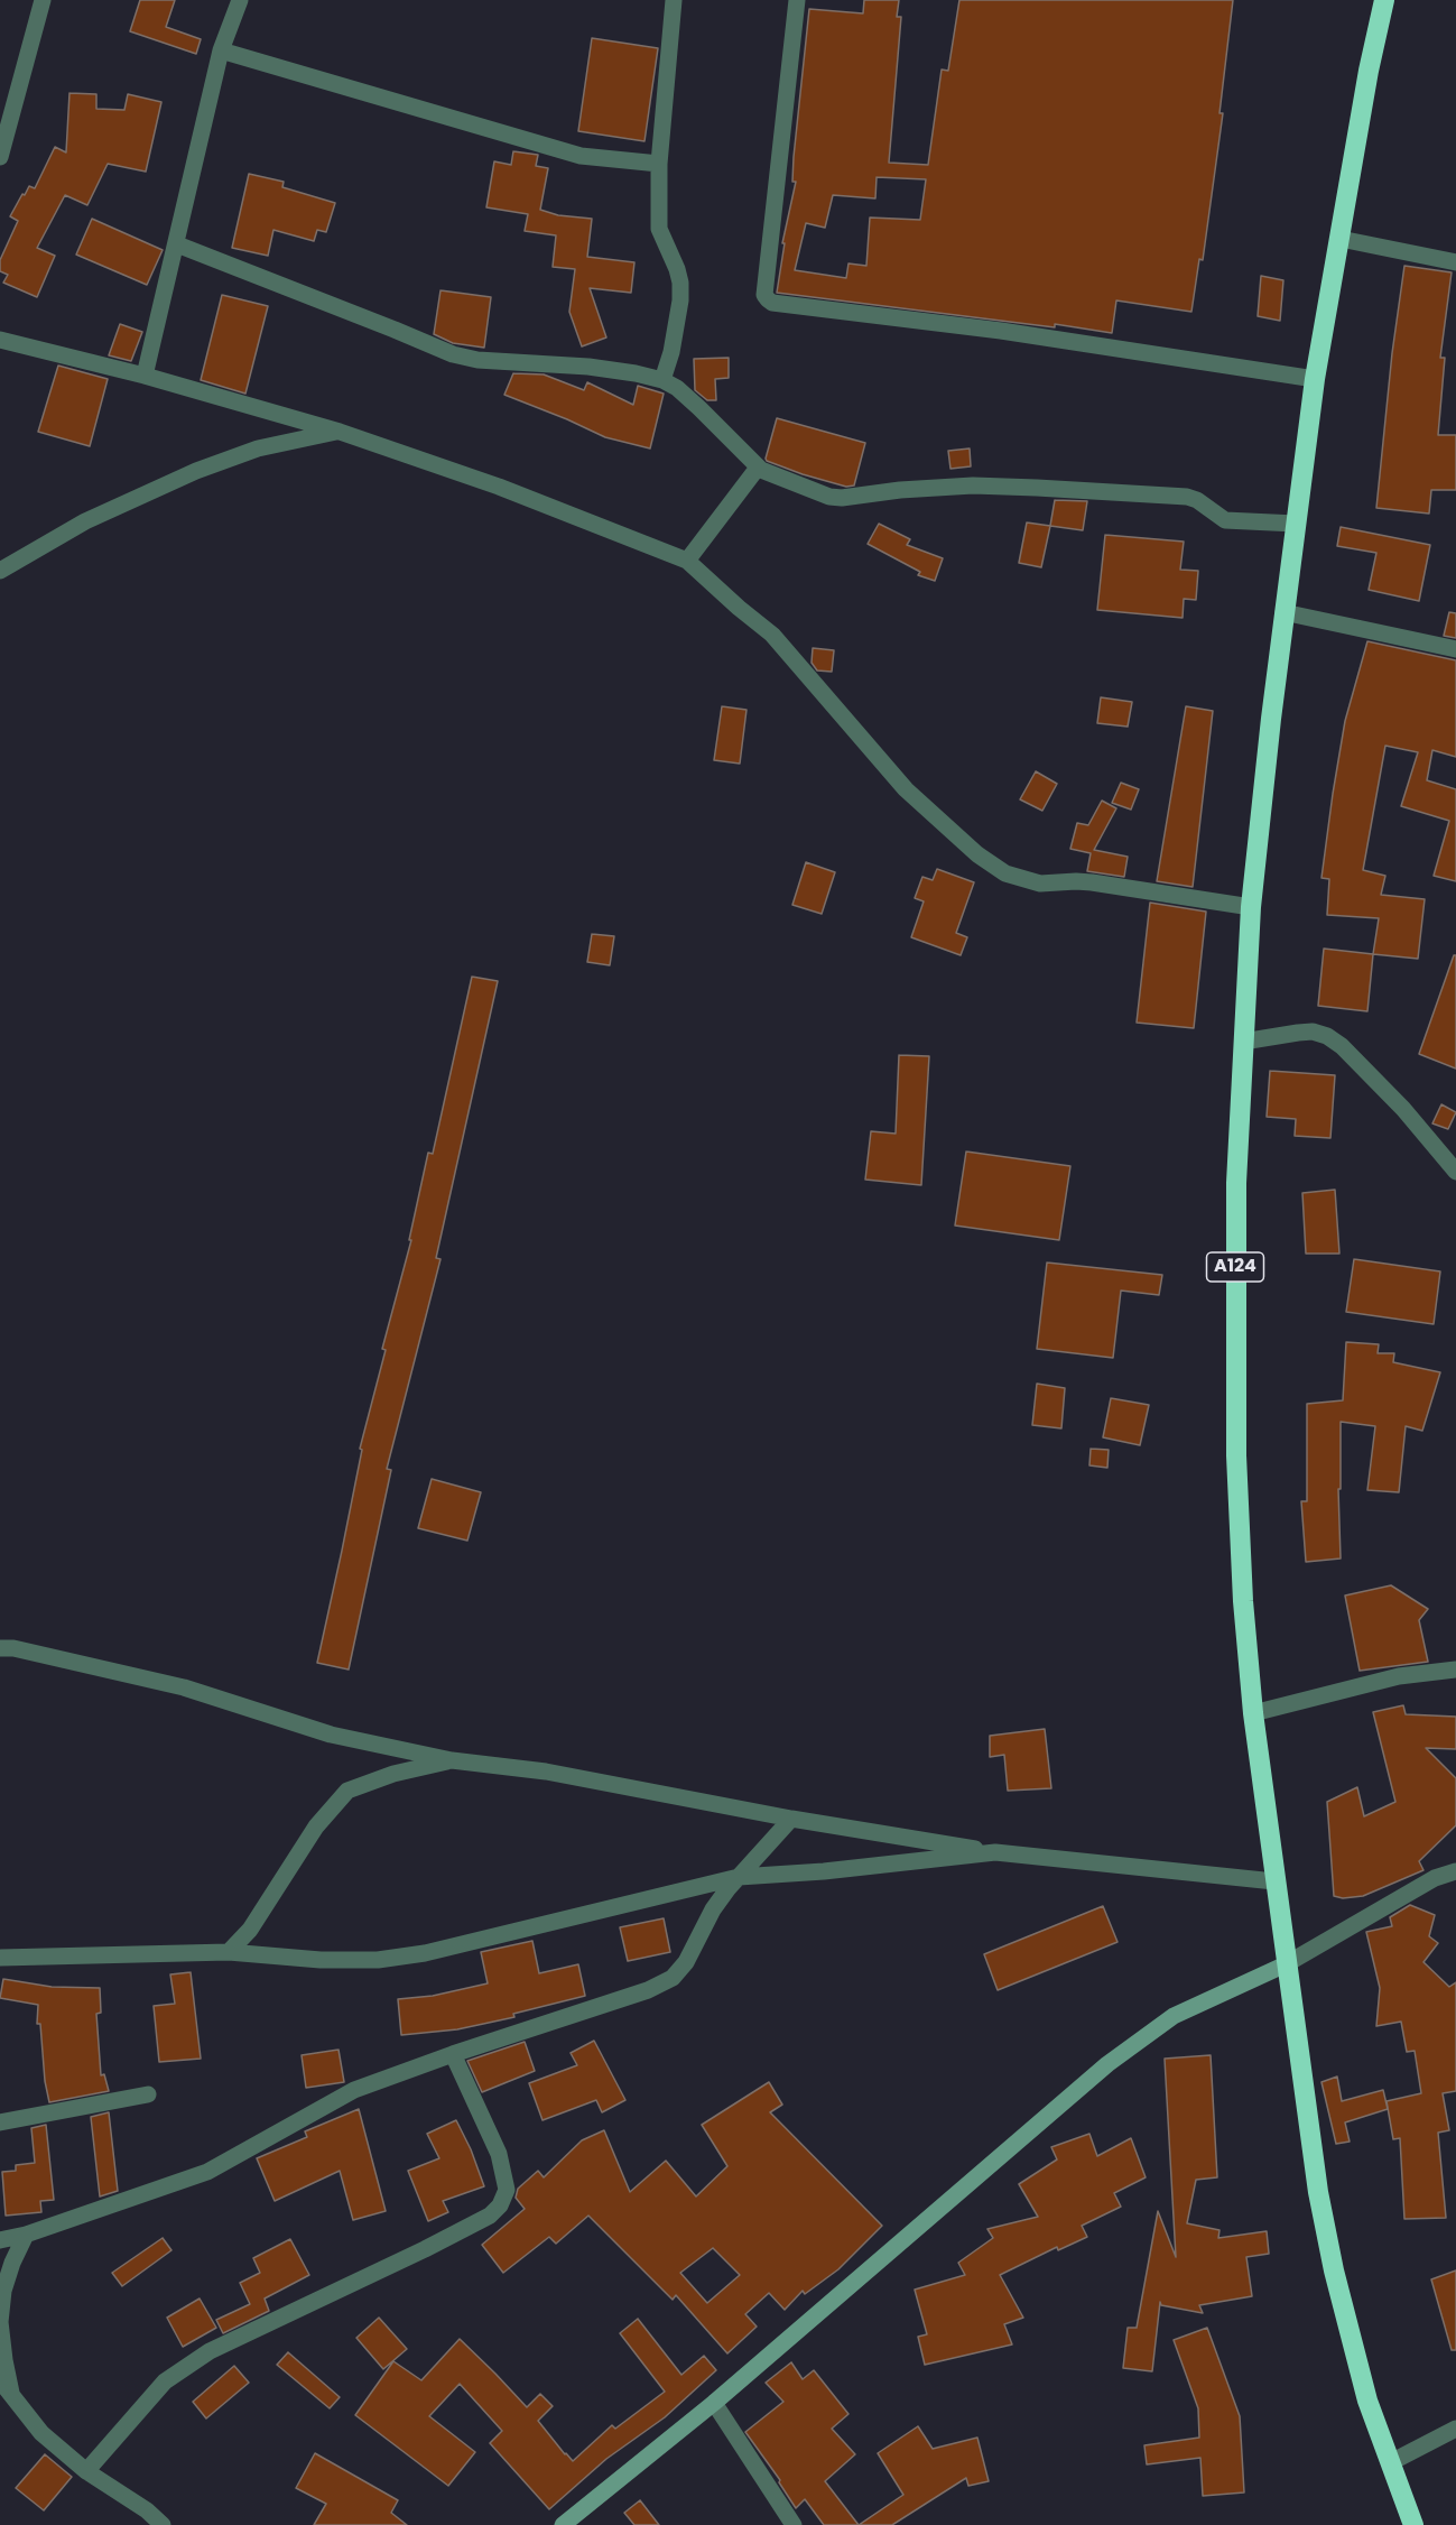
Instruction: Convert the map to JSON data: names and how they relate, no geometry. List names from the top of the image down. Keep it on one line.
{"streets":{"highway":["A124"]}}
